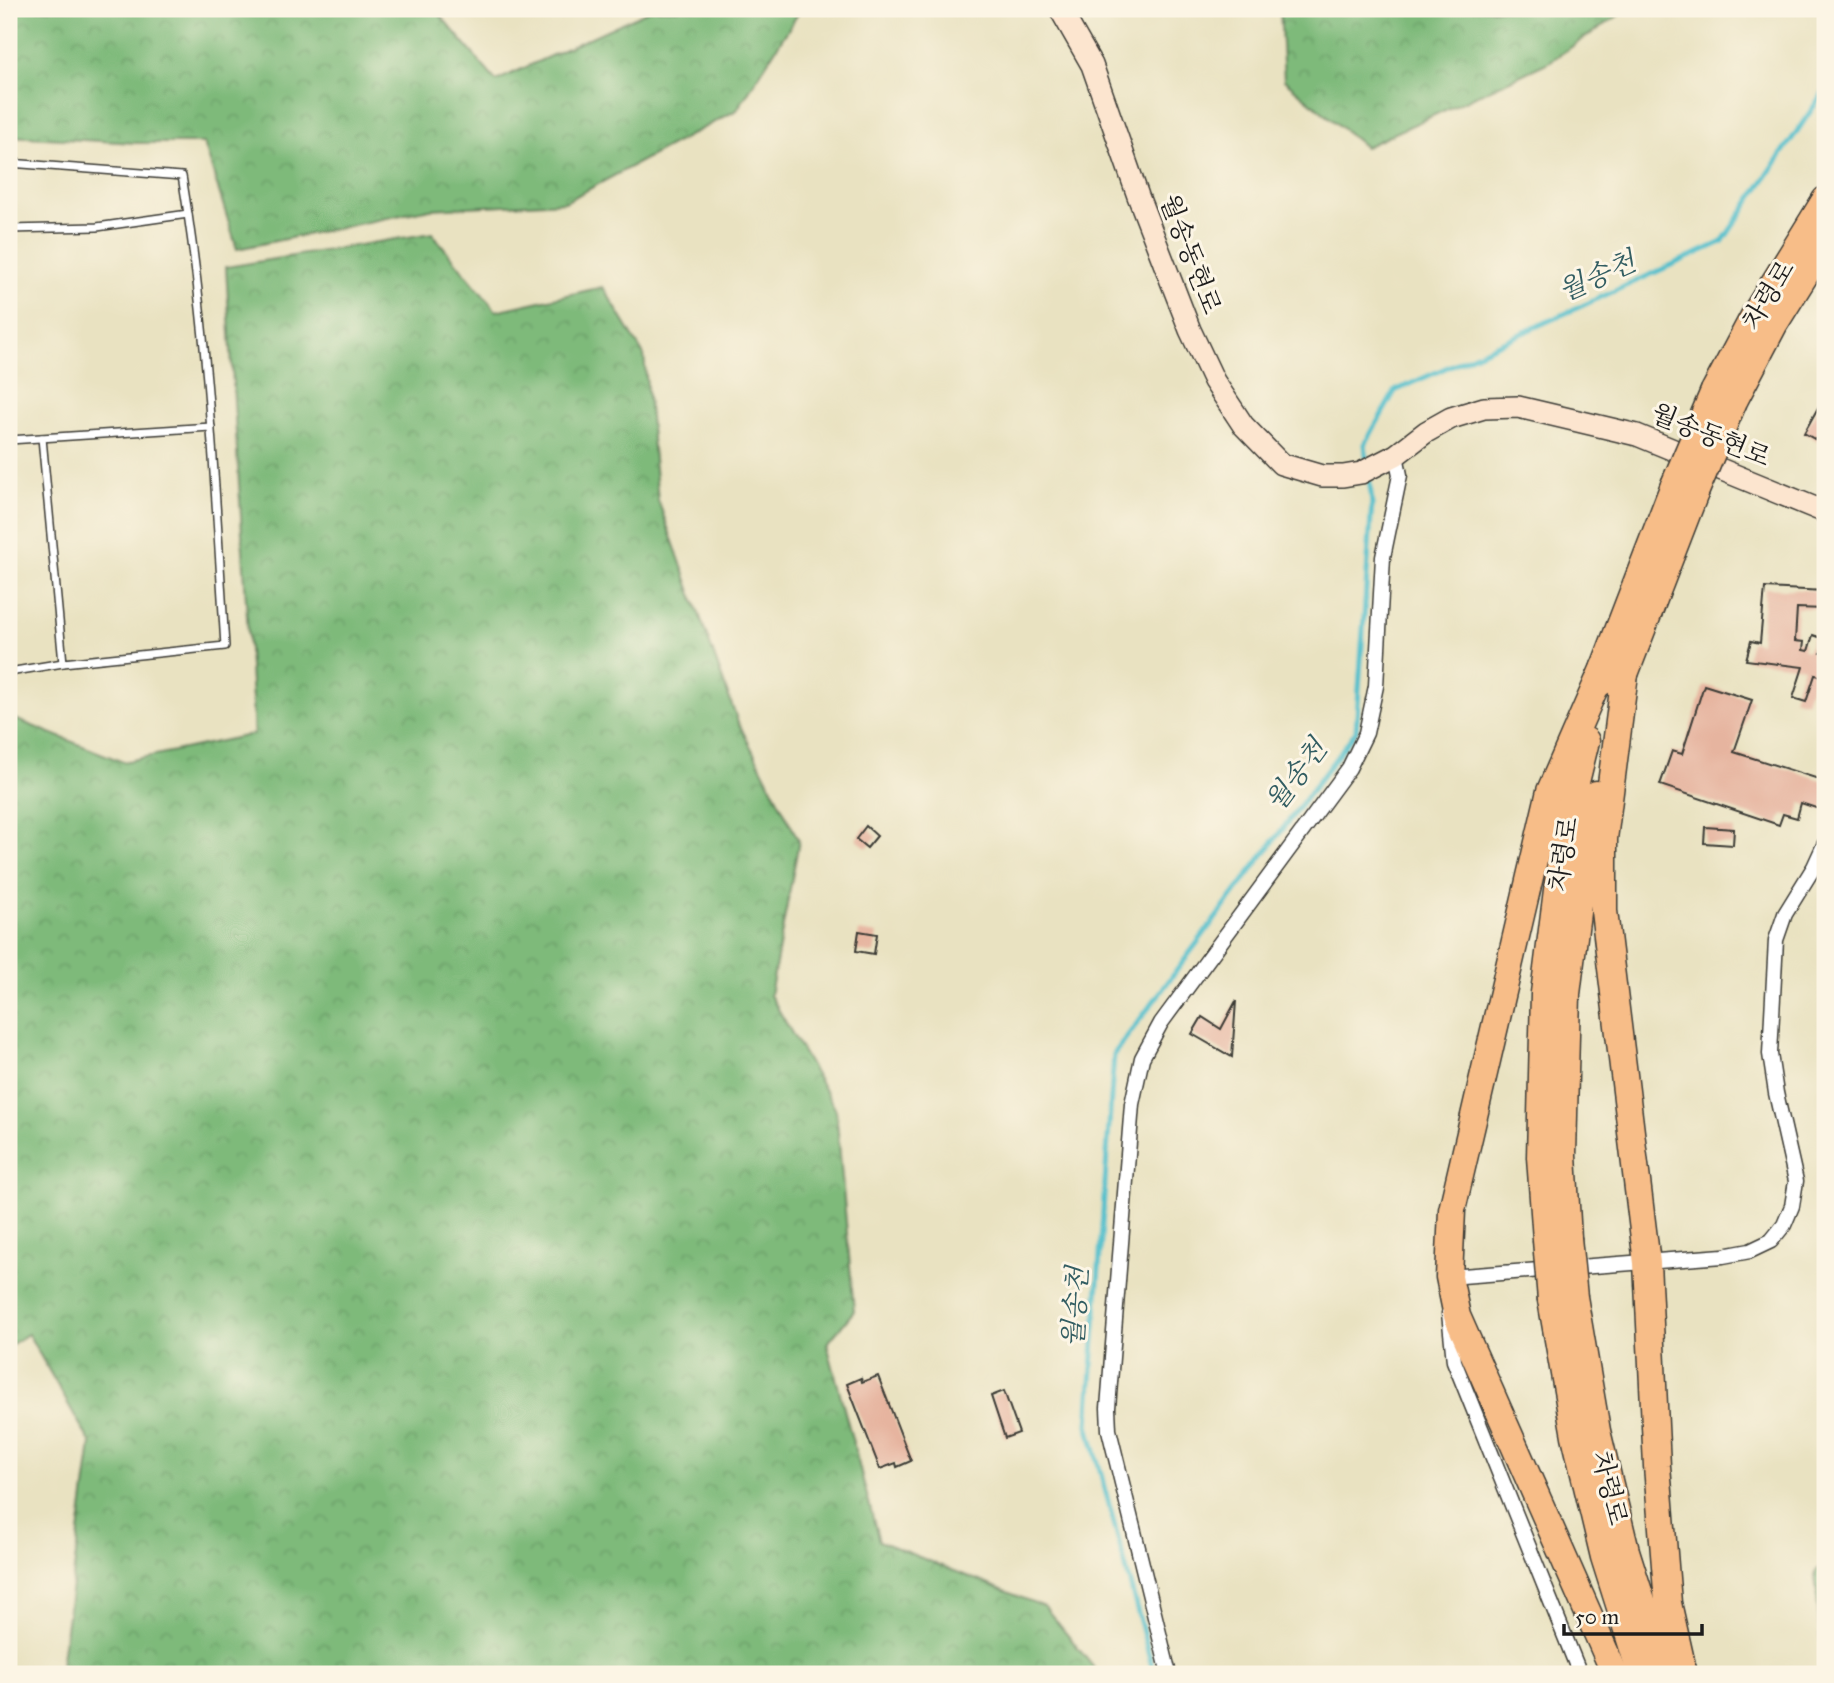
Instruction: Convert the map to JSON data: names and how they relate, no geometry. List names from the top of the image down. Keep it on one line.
{"streets":{"highway":["차령로"],"street":["월송동현로"]},"water":["월송천"],"scale_bar":"50 m"}
